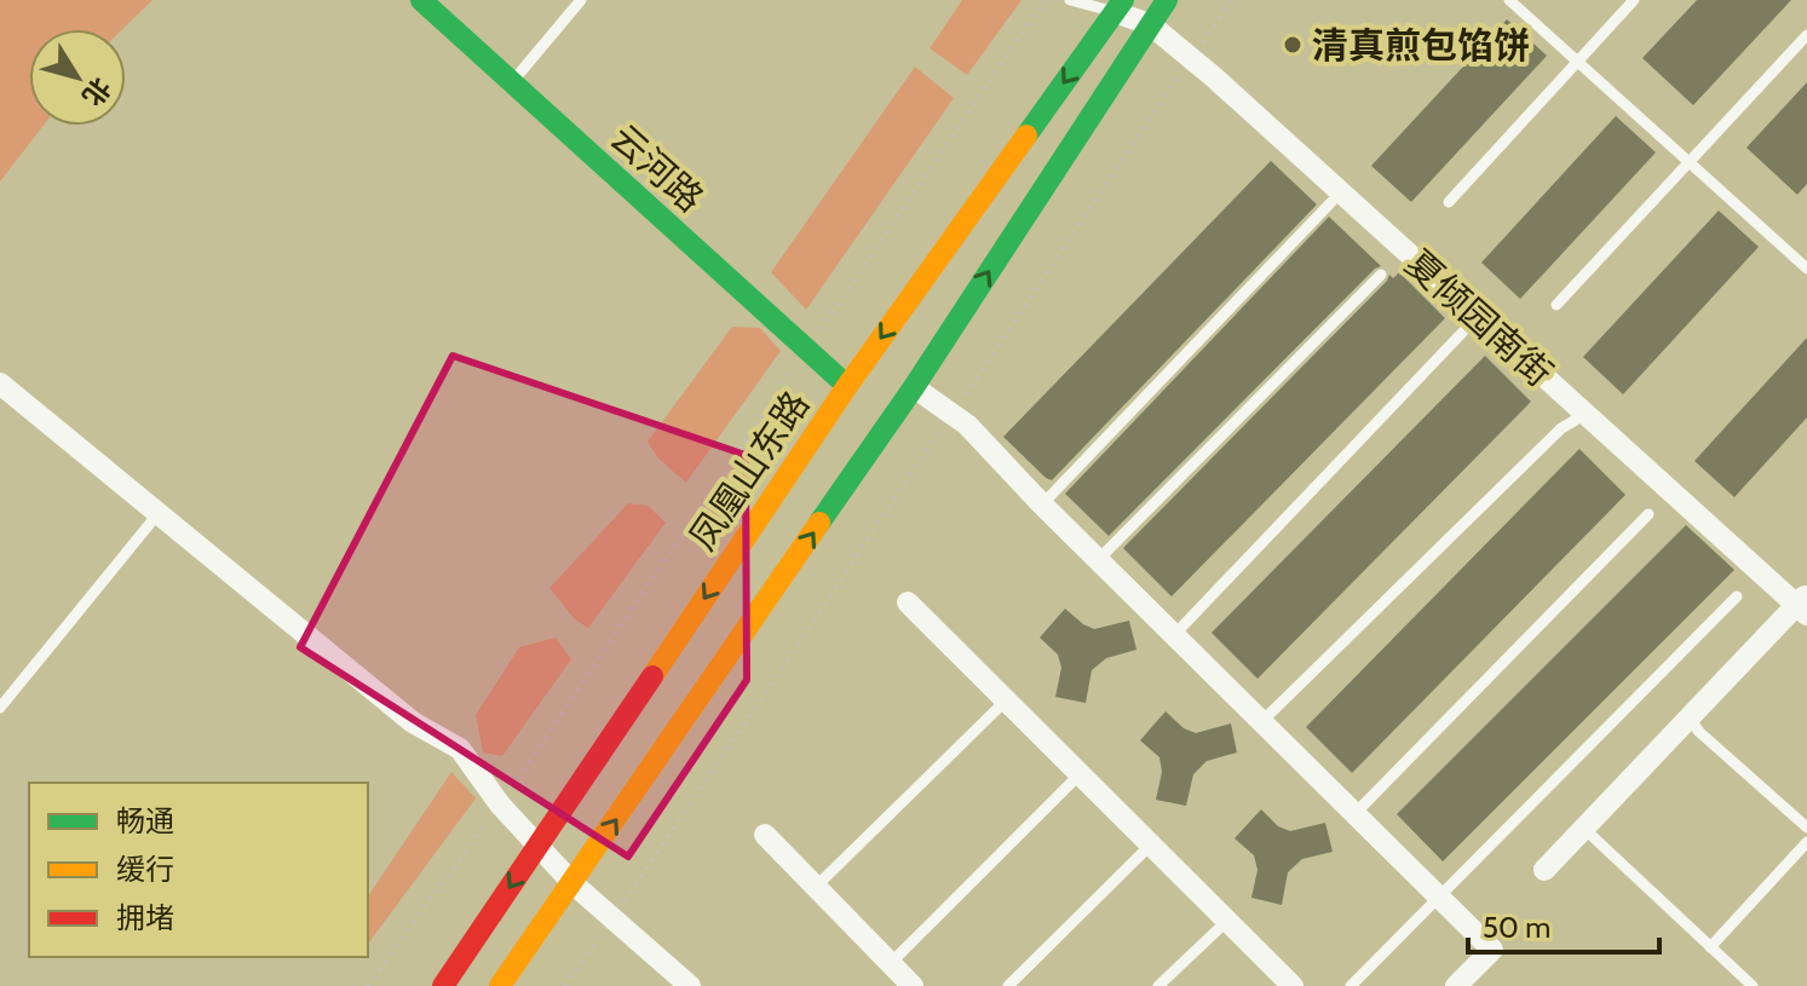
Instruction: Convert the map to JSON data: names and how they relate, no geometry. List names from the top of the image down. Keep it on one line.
{"streets":{"main road":["云河路","凤凰山东路"],"street":["夏倾园南街"]},"crossings":[["云河路","凤凰山东路"]],"places":["清真煎包馅饼"],"legend":["畅通","缓行","拥堵"],"scale_bar":"50 m","north":"bottom right"}
